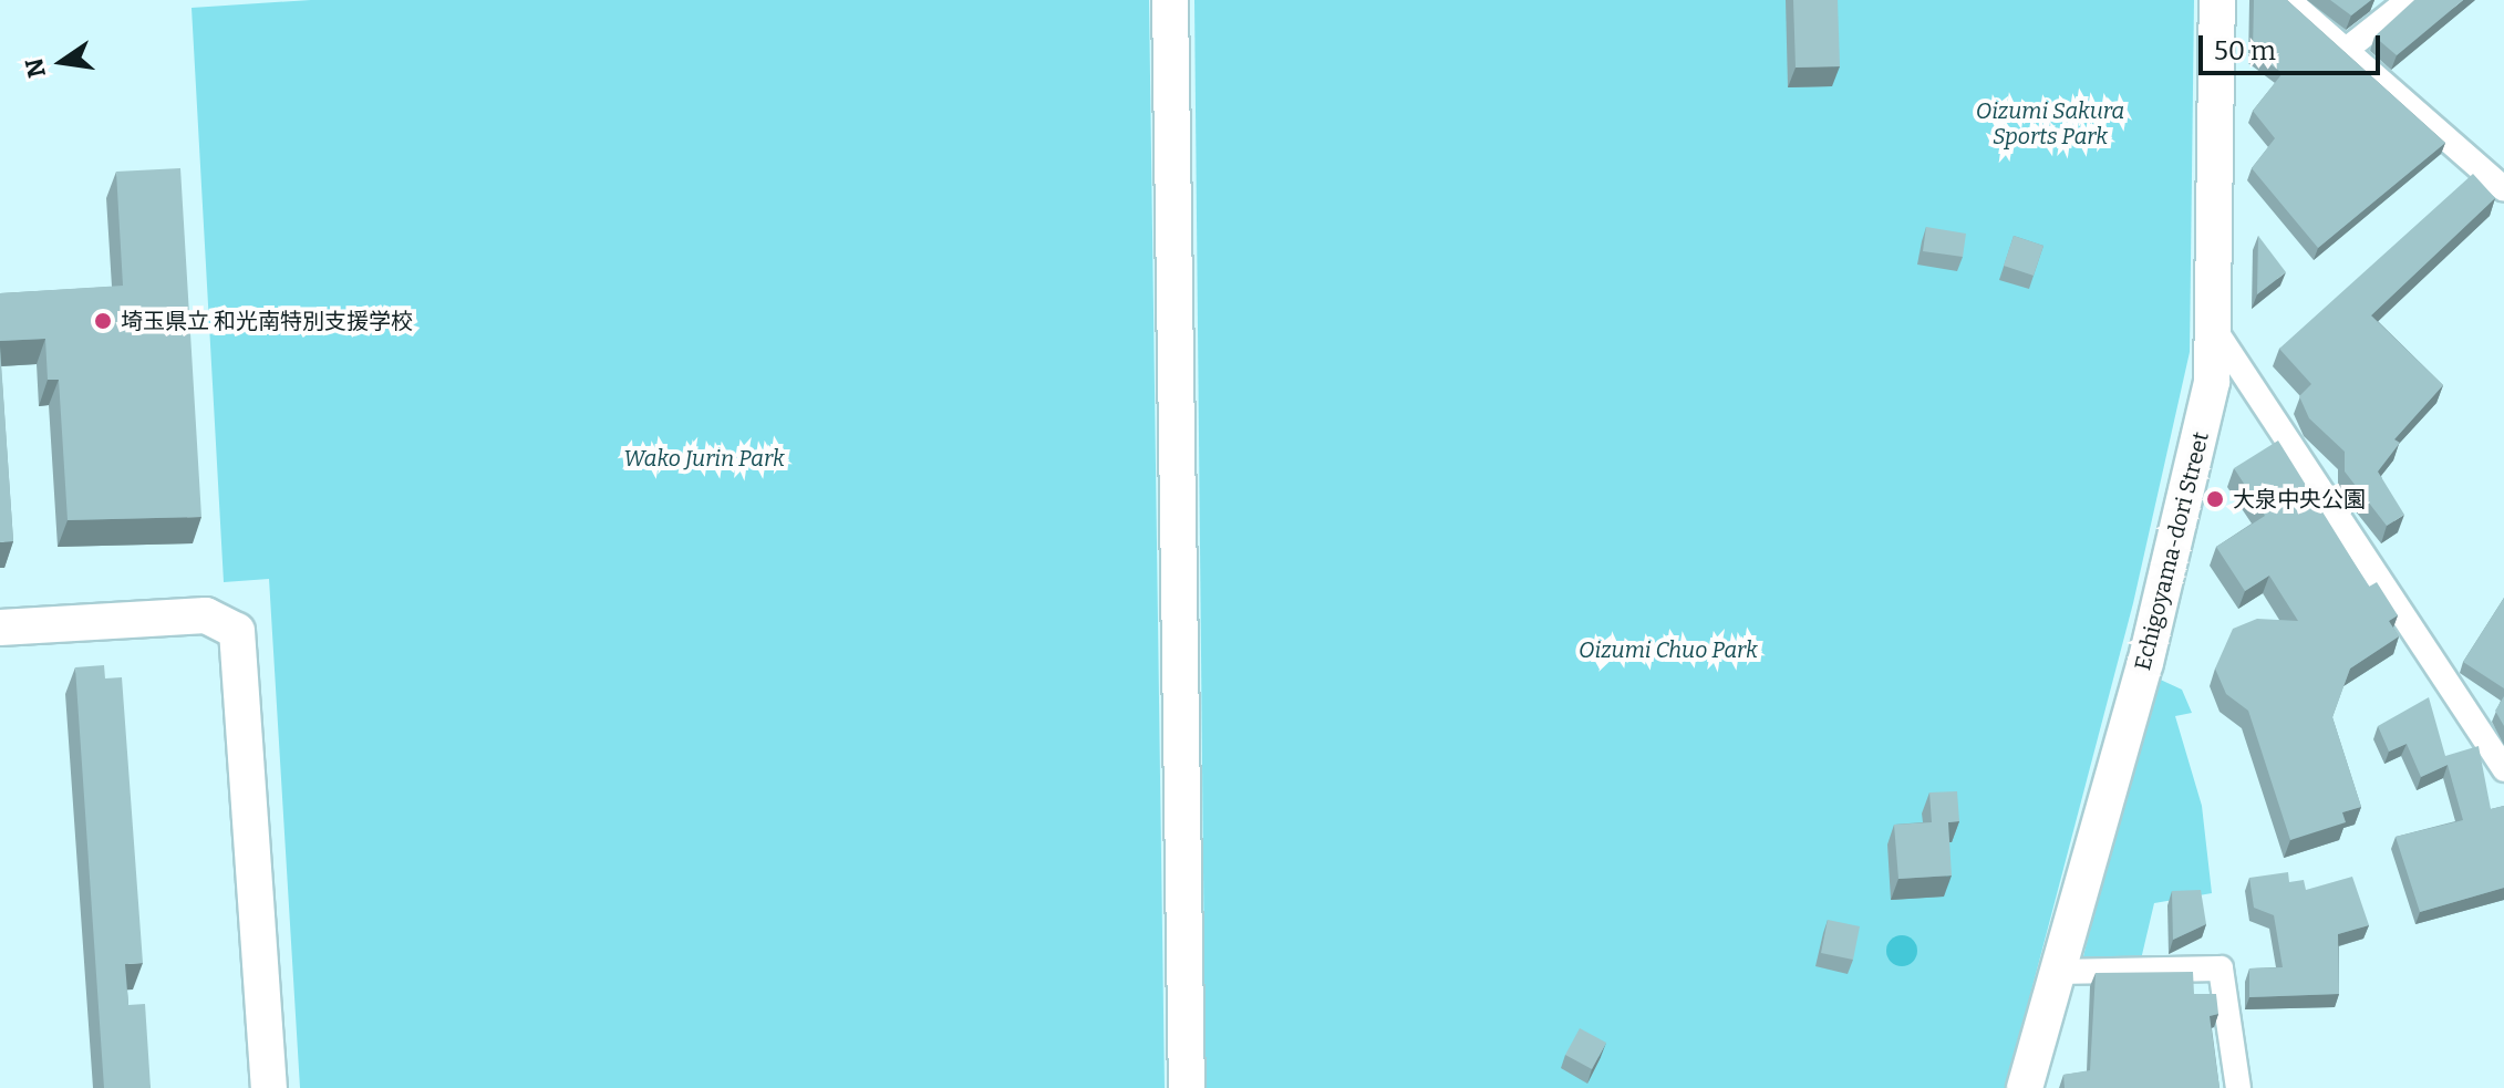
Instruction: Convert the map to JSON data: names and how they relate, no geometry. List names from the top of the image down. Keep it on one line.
{"streets":{"street":["Echigoyama-dori Street"]},"parks":["Oizumi Sakura Sports Park","Wako Jurin Park","Oizumi Chuo Park"],"places":["埼玉県立 和光南特別支援学校","大泉中央公園"],"scale_bar":"50 m","north":"left"}
